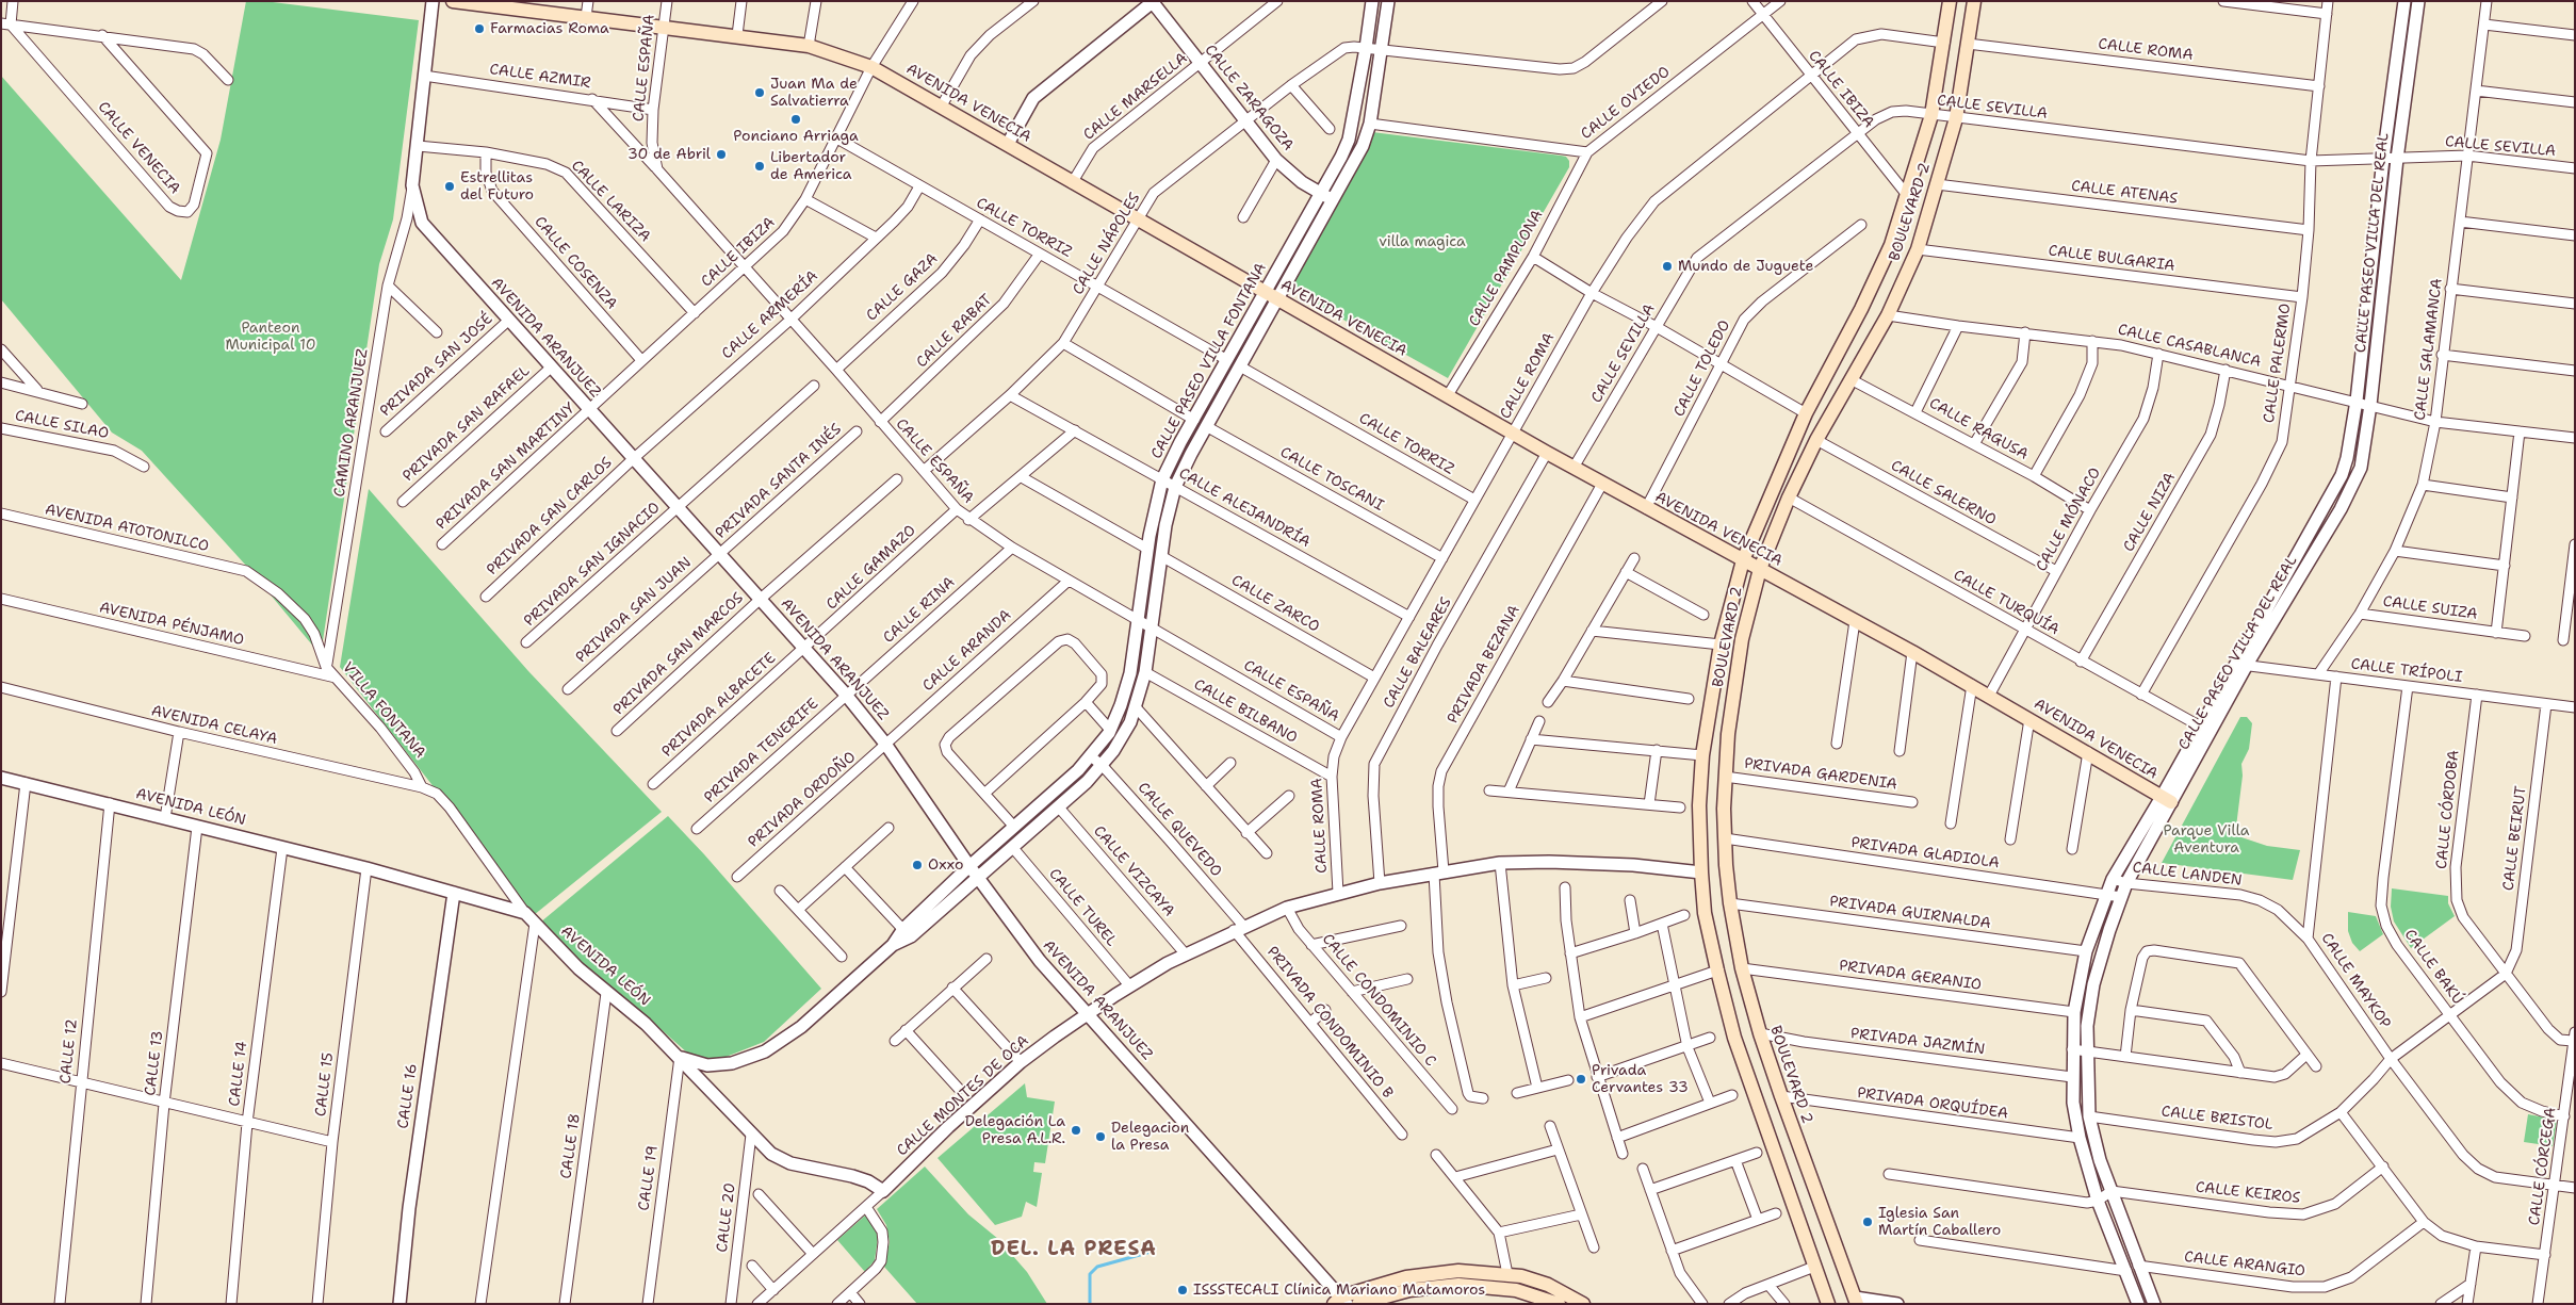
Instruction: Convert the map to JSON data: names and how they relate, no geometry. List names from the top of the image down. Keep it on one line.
{"streets":{"main road":["AVENIDA VENECIA","BOULEVARD 2"],"street":["CALLE ROMA","CALLE ESPAÑA","CALLE AZMIR","CALLE IBIZA","CALLE MARSELLA","CALLE ZARAGOZA","CALLE OVIEDO","CALLE SEVILLA","CALLE VENECIA","CALLE ATENAS","CALLE LARIZA","CALLE TORRIZ","CALLE PASEO VILLA DEL REAL","CALLE NÁPOLES","CALLE BULGARIA","CALLE COSENZA","CALLE PAMPLONA","CALLE GAZA","CALLE ARMERÍA","CALLE RABAT","AVENIDA ARANJUEZ","CALLE CASABLANCA","CALLE SALAMANCA","CALLE PASEO VILLA FONTANA","CALLE PALERMO","PRIVADA SAN JOSÉ","CALLE TOLEDO","CAMINO ARANJUEZ","PRIVADA SAN RAFAEL","CALLE SILAO","CALLE RAGUSA","PRIVADA SAN MARTINY","CALLE TOSCANI","PRIVADA SANTA INÉS","CALLE SALERNO","CALLE ALEJANDRÍA","CALLE NIZA","PRIVADA SAN CARLOS","CALLE MÓNACO","AVENIDA ATOTONILCO","PRIVADA SAN IGNACIO","CALLE GAMAZO","CALLE TURQUÍA","CALLE ZARCO","CALLE SUIZA","PRIVADA SAN JUAN","CALLE RINA","AVENIDA PÉNJAMO","CALLE ARANDA","CALLE BALEARES","PRIVADA SAN MARCOS","PRIVADA BEZANA","CALLE TRÍPOLI","PRIVADA ALBACETE","VILLA FONTANA","CALLE BILBANO","AVENIDA CELAYA","PRIVADA TENERIFE","PRIVADA GARDENIA","PRIVADA ORDOÑO","AVENIDA LEÓN","CALLE CÓRDOBA","CALLE QUEVEDO","CALLE BEIRUT","PRIVADA GLADIOLA","CALLE VIZCAYA","CALLE LANDEN","CALLE TUREL","PRIVADA GUIRNALDA","CALLE BAKÚ","PRIVADA GERANIO","CALLE MAYKOP","CALLE CONDOMINIO C","PRIVADA CONDOMINIO B","PRIVADA JAZMÍN","CALLE 12","CALLE 13","CALLE 14","CALLE 15","CALLE 16","CALLE MONTES DE OCA","PRIVADA ORQUÍDEA","CALLE BRISTOL","CALLE 18","CALLE CÓRCEGA","CALLE 19","CALLE KEIROS","CALLE 20","CALLE ARANGIO"]},"crossings":[["CALLE ROMA","CALLE ESPAÑA"],["CALLE ROMA","CALLE IBIZA"],["CALLE ROMA","AVENIDA VENECIA"],["CALLE ROMA","BOULEVARD 2"],["CALLE ROMA","CALLE TORRIZ"],["CALLE ROMA","CALLE PALERMO"],["CALLE ROMA","CALLE TOSCANI"],["CALLE ROMA","CALLE ALEJANDRÍA"],["CALLE ROMA","CALLE ZARCO"],["CALLE ROMA","CALLE BILBANO"],["CALLE ROMA","CALLE MONTES DE OCA"],["CALLE ESPAÑA","CALLE AZMIR"],["CALLE ESPAÑA","CALLE IBIZA"],["CALLE ESPAÑA","AVENIDA VENECIA"],["CALLE ESPAÑA","CALLE NÁPOLES"],["CALLE ESPAÑA","CALLE GAZA"],["CALLE ESPAÑA","CALLE ARMERÍA"],["CALLE ESPAÑA","CALLE RABAT"],["CALLE ESPAÑA","CALLE PASEO VILLA FONTANA"],["CALLE ESPAÑA","CALLE GAMAZO"],["CALLE ESPAÑA","CALLE RINA"],["CALLE ESPAÑA","CALLE ARANDA"],["CALLE AZMIR","AVENIDA ARANJUEZ"],["CALLE IBIZA","AVENIDA VENECIA"],["CALLE IBIZA","CALLE OVIEDO"],["CALLE IBIZA","CALLE SEVILLA"],["CALLE IBIZA","CALLE LARIZA"],["CALLE IBIZA","BOULEVARD 2"],["CALLE IBIZA","CALLE TORRIZ"],["CALLE IBIZA","CALLE COSENZA"],["CALLE IBIZA","AVENIDA ARANJUEZ"],["CALLE IBIZA","PRIVADA SAN MARTINY"],["CALLE MARSELLA","CALLE ZARAGOZA"],["CALLE MARSELLA","AVENIDA VENECIA"],["CALLE ZARAGOZA","CALLE NÁPOLES"],["CALLE ZARAGOZA","CALLE PASEO VILLA FONTANA"],["AVENIDA VENECIA","CALLE SEVILLA"],["AVENIDA VENECIA","BOULEVARD 2"],["AVENIDA VENECIA","CALLE PASEO VILLA DEL REAL"],["AVENIDA VENECIA","CALLE NÁPOLES"],["AVENIDA VENECIA","CALLE PAMPLONA"],["AVENIDA VENECIA","CALLE PASEO VILLA FONTANA"],["AVENIDA VENECIA","CALLE TOLEDO"],["AVENIDA VENECIA","CALLE MÓNACO"],["AVENIDA VENECIA","CALLE BALEARES"],["AVENIDA VENECIA","PRIVADA BEZANA"],["CALLE OVIEDO","CALLE PAMPLONA"],["CALLE OVIEDO","CALLE PASEO VILLA FONTANA"],["CALLE SEVILLA","BOULEVARD 2"],["CALLE SEVILLA","CALLE PASEO VILLA DEL REAL"],["CALLE SEVILLA","CALLE SALAMANCA"],["CALLE SEVILLA","CALLE PALERMO"],["CALLE ATENAS","BOULEVARD 2"],["CALLE ATENAS","CALLE PALERMO"],["CALLE LARIZA","CALLE COSENZA"],["CALLE LARIZA","AVENIDA ARANJUEZ"],["BOULEVARD 2","CALLE BULGARIA"],["BOULEVARD 2","CALLE CASABLANCA"],["BOULEVARD 2","CALLE RAGUSA"],["BOULEVARD 2","CALLE SALERNO"],["BOULEVARD 2","CALLE TURQUÍA"],["BOULEVARD 2","PRIVADA GARDENIA"],["BOULEVARD 2","PRIVADA GLADIOLA"],["BOULEVARD 2","PRIVADA GUIRNALDA"],["BOULEVARD 2","PRIVADA GERANIO"],["BOULEVARD 2","PRIVADA JAZMÍN"],["BOULEVARD 2","CALLE MONTES DE OCA"],["BOULEVARD 2","PRIVADA ORQUÍDEA"],["CALLE TORRIZ","CALLE NÁPOLES"],["CALLE TORRIZ","CALLE GAZA"],["CALLE TORRIZ","CALLE ARMERÍA"],["CALLE TORRIZ","CALLE RABAT"],["CALLE TORRIZ","CALLE PASEO VILLA FONTANA"],["CALLE PASEO VILLA DEL REAL","CALLE CASABLANCA"],["CALLE PASEO VILLA DEL REAL","CALLE TURQUÍA"],["CALLE PASEO VILLA DEL REAL","CALLE TRÍPOLI"],["CALLE PASEO VILLA DEL REAL","PRIVADA GLADIOLA"],["CALLE PASEO VILLA DEL REAL","CALLE LANDEN"],["CALLE PASEO VILLA DEL REAL","PRIVADA GUIRNALDA"],["CALLE PASEO VILLA DEL REAL","PRIVADA GERANIO"],["CALLE PASEO VILLA DEL REAL","PRIVADA JAZMÍN"],["CALLE PASEO VILLA DEL REAL","PRIVADA ORQUÍDEA"],["CALLE PASEO VILLA DEL REAL","CALLE BRISTOL"],["CALLE PASEO VILLA DEL REAL","CALLE KEIROS"],["CALLE PASEO VILLA DEL REAL","CALLE ARANGIO"],["CALLE NÁPOLES","CALLE PASEO VILLA FONTANA"],["CALLE NÁPOLES","CALLE ALEJANDRÍA"],["CALLE BULGARIA","CALLE PALERMO"],["CALLE ARMERÍA","AVENIDA ARANJUEZ"],["CALLE ARMERÍA","PRIVADA SAN CARLOS"],["AVENIDA ARANJUEZ","CALLE PASEO VILLA FONTANA"],["AVENIDA ARANJUEZ","PRIVADA SAN JOSÉ"],["AVENIDA ARANJUEZ","CAMINO ARANJUEZ"],["AVENIDA ARANJUEZ","PRIVADA SAN RAFAEL"],["AVENIDA ARANJUEZ","PRIVADA SAN MARTINY"],["AVENIDA ARANJUEZ","PRIVADA SANTA INÉS"],["AVENIDA ARANJUEZ","PRIVADA SAN CARLOS"],["AVENIDA ARANJUEZ","PRIVADA SAN IGNACIO"],["AVENIDA ARANJUEZ","CALLE GAMAZO"],["AVENIDA ARANJUEZ","PRIVADA SAN JUAN"],["AVENIDA ARANJUEZ","CALLE RINA"],["AVENIDA ARANJUEZ","CALLE ARANDA"],["AVENIDA ARANJUEZ","PRIVADA SAN MARCOS"],["AVENIDA ARANJUEZ","PRIVADA ALBACETE"],["AVENIDA ARANJUEZ","PRIVADA TENERIFE"],["AVENIDA ARANJUEZ","PRIVADA ORDOÑO"],["AVENIDA ARANJUEZ","CALLE MONTES DE OCA"],["CALLE CASABLANCA","CALLE SALAMANCA"],["CALLE CASABLANCA","CALLE PALERMO"],["CALLE CASABLANCA","CALLE NIZA"],["CALLE CASABLANCA","CALLE MÓNACO"],["CALLE SALAMANCA","CALLE SUIZA"],["CALLE SALAMANCA","CALLE TRÍPOLI"],["CALLE PASEO VILLA FONTANA","CALLE TOSCANI"],["CALLE PASEO VILLA FONTANA","CALLE ALEJANDRÍA"],["CALLE PASEO VILLA FONTANA","CALLE ZARCO"],["CALLE PASEO VILLA FONTANA","CALLE BILBANO"],["CALLE PASEO VILLA FONTANA","AVENIDA LEÓN"],["CALLE PASEO VILLA FONTANA","CALLE QUEVEDO"],["CALLE PASEO VILLA FONTANA","CALLE VIZCAYA"],["CALLE PASEO VILLA FONTANA","CALLE TUREL"],["CALLE PASEO VILLA FONTANA","CALLE 19"],["CALLE PALERMO","CALLE TURQUÍA"],["CAMINO ARANJUEZ","VILLA FONTANA"],["CALLE RAGUSA","CALLE MÓNACO"],["PRIVADA SANTA INÉS","PRIVADA SAN JUAN"],["CALLE SALERNO","CALLE MÓNACO"],["CALLE NIZA","CALLE TURQUÍA"],["CALLE MÓNACO","CALLE TURQUÍA"],["AVENIDA ATOTONILCO","VILLA FONTANA"],["CALLE GAMAZO","PRIVADA ALBACETE"],["CALLE RINA","PRIVADA TENERIFE"],["AVENIDA PÉNJAMO","VILLA FONTANA"],["CALLE ARANDA","PRIVADA ORDOÑO"],["CALLE BALEARES","CALLE MONTES DE OCA"],["PRIVADA BEZANA","CALLE MONTES DE OCA"],["CALLE TRÍPOLI","CALLE CÓRDOBA"],["CALLE TRÍPOLI","CALLE BEIRUT"],["CALLE TRÍPOLI","CALLE BAKÚ"],["CALLE TRÍPOLI","CALLE MAYKOP"],["VILLA FONTANA","AVENIDA CELAYA"],["VILLA FONTANA","AVENIDA LEÓN"],["AVENIDA LEÓN","CALLE 12"],["AVENIDA LEÓN","CALLE 13"],["AVENIDA LEÓN","CALLE 14"],["AVENIDA LEÓN","CALLE 15"],["AVENIDA LEÓN","CALLE 16"],["AVENIDA LEÓN","CALLE MONTES DE OCA"],["AVENIDA LEÓN","CALLE 18"],["AVENIDA LEÓN","CALLE 19"],["AVENIDA LEÓN","CALLE 20"],["CALLE CÓRDOBA","CALLE BEIRUT"],["CALLE CÓRDOBA","CALLE BRISTOL"],["CALLE CÓRDOBA","CALLE CÓRCEGA"],["CALLE QUEVEDO","PRIVADA CONDOMINIO B"],["CALLE QUEVEDO","CALLE MONTES DE OCA"],["CALLE BEIRUT","CALLE BRISTOL"],["CALLE VIZCAYA","CALLE MONTES DE OCA"],["CALLE LANDEN","CALLE MAYKOP"],["CALLE TUREL","CALLE MONTES DE OCA"],["CALLE BAKÚ","CALLE BRISTOL"],["CALLE BAKÚ","CALLE CÓRCEGA"],["CALLE MAYKOP","CALLE BRISTOL"],["CALLE MAYKOP","CALLE CÓRCEGA"],["CALLE CONDOMINIO C","CALLE MONTES DE OCA"],["PRIVADA CONDOMINIO B","CALLE MONTES DE OCA"]],"districts":["DEL. LA PRESA"],"parks":["villa magica","Panteon Municipal 10","Parque Villa Aventura"],"places":["Farmacias Roma","Juan Ma de Salvatierra","Ponciano Arriaga","30 de Abril","Libertador de America","Estrellitas del Futuro","Mundo de Juguete","Oxxo","Privada Cervantes 33","Delegación La Presa A.L.R.","Delegacion la Presa","Iglesia San Martín Caballero","ISSSTECALI Clínica Mariano Matamoros"]}
